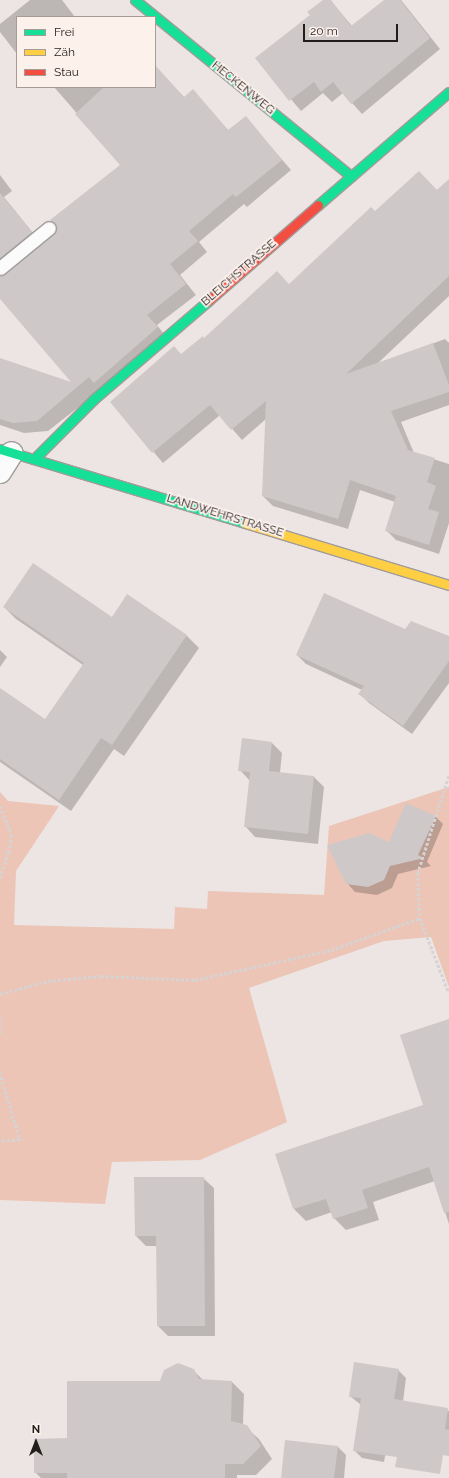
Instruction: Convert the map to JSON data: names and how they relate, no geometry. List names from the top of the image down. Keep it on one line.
{"streets":{"street":["HECKENWEG","BLEICHSTRASSE","LANDWEHRSTRASSE"]},"crossings":[["HECKENWEG","BLEICHSTRASSE"],["BLEICHSTRASSE","LANDWEHRSTRASSE"]],"legend":["Frei","Zäh","Stau"],"scale_bar":"20 m","north":"top"}
